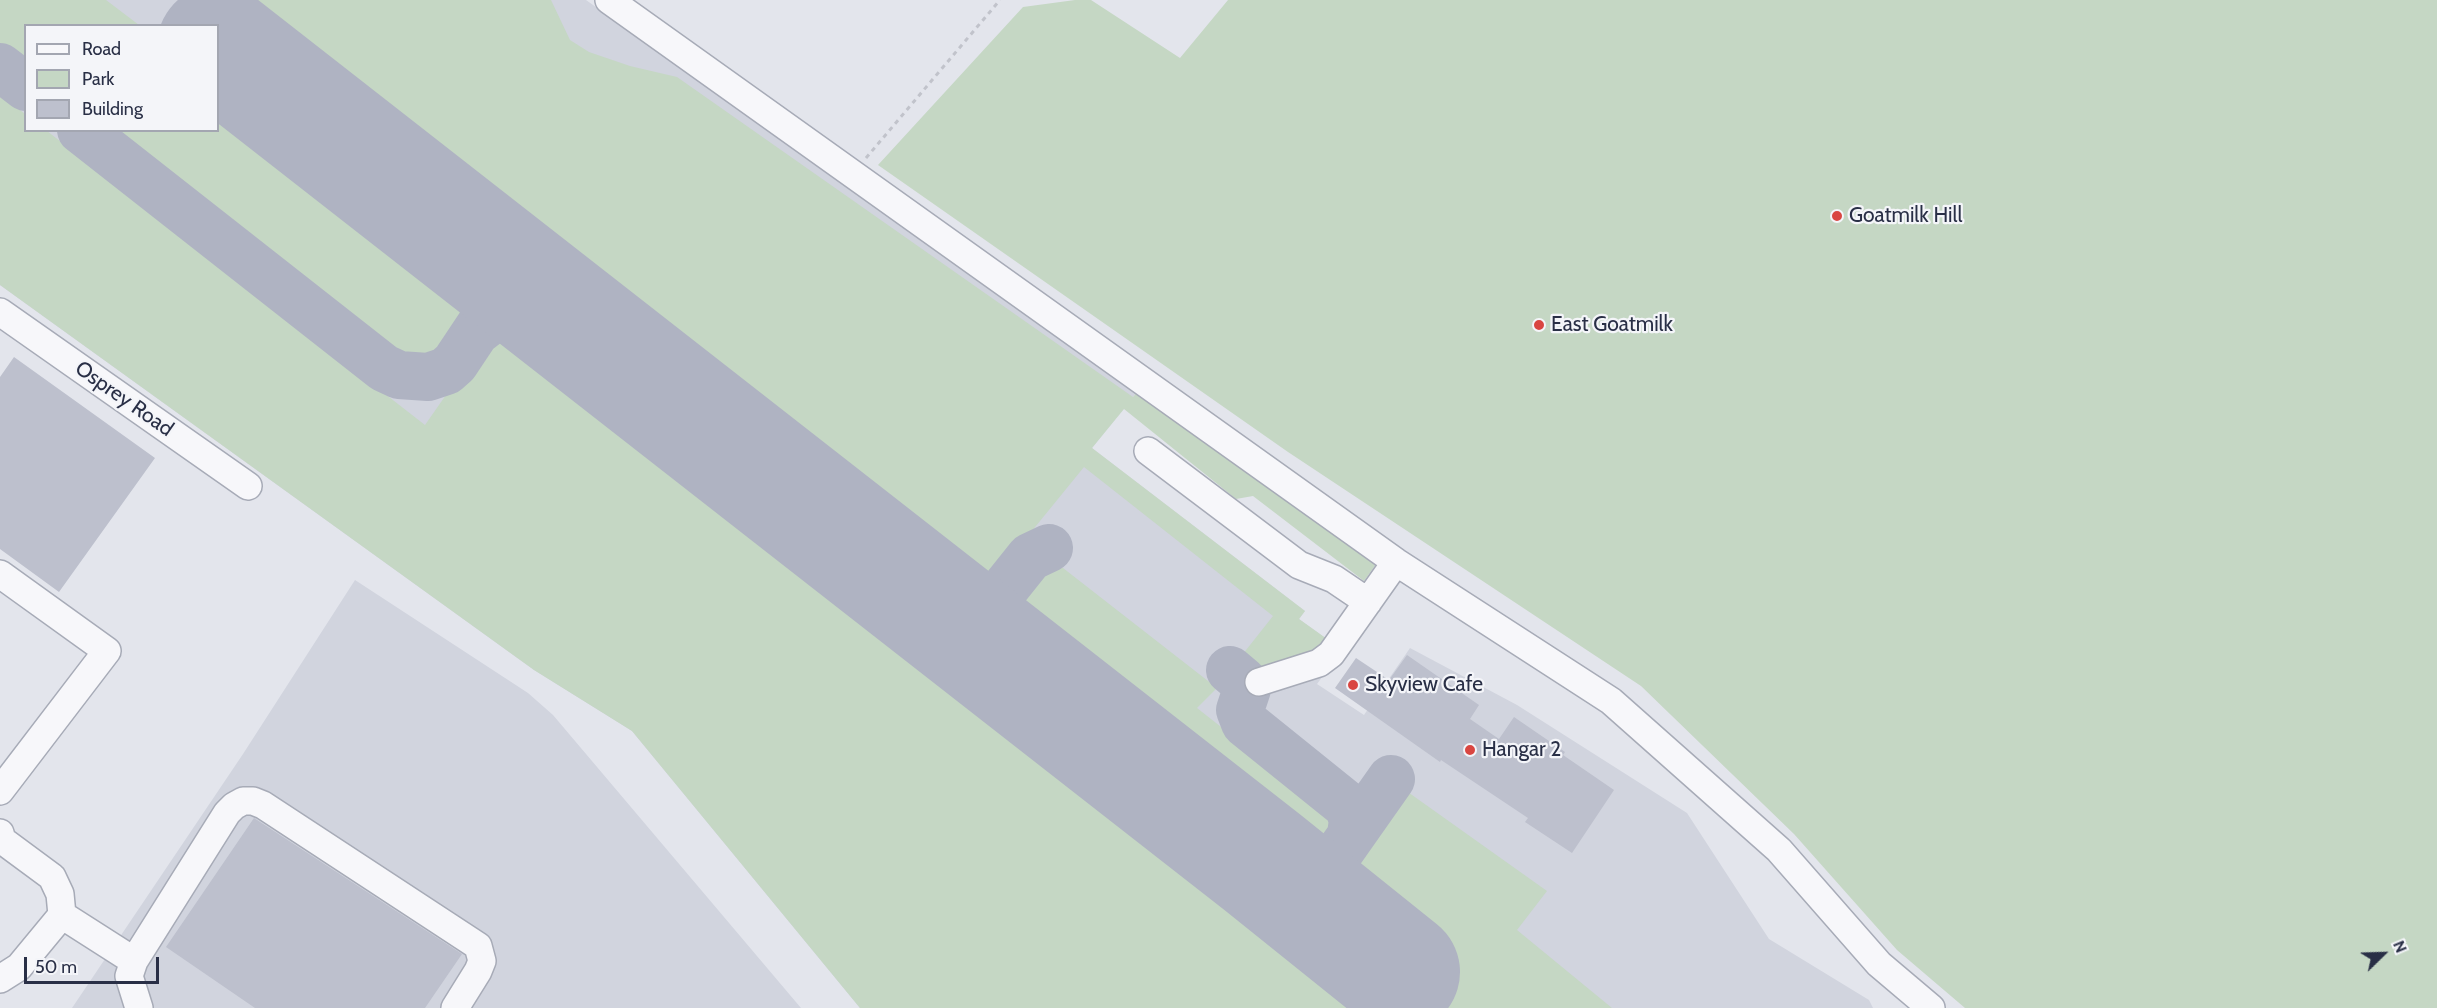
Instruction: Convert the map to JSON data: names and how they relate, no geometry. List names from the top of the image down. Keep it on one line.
{"streets":{"street":["Osprey Road"]},"places":["Goatmilk Hill","East Goatmilk","Skyview Cafe","Hangar 2"],"legend":["Road","Park","Building"],"scale_bar":"50 m","north":"top right"}
